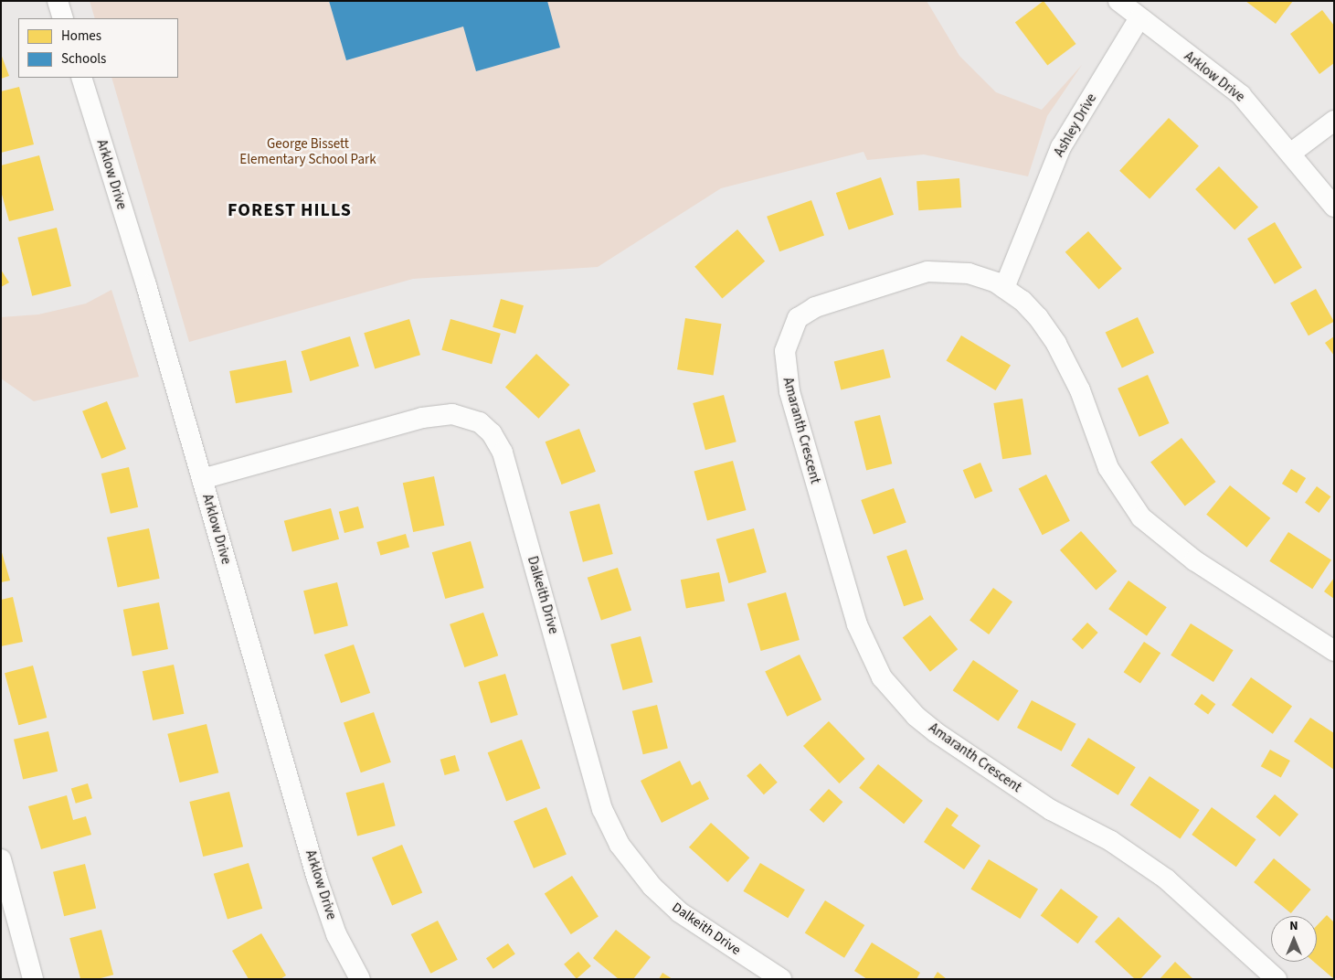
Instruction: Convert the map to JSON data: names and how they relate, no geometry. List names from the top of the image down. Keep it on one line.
{"streets":{"street":["Arklow Drive","Ashley Drive","Amaranth Crescent","Dalkeith Drive"]},"crossings":[["Arklow Drive","Ashley Drive"],["Arklow Drive","Dalkeith Drive"],["Ashley Drive","Amaranth Crescent"]],"districts":["FOREST HILLS"],"parks":["George Bissett Elementary School Park"],"legend":["Homes","Schools"],"north":"top"}
